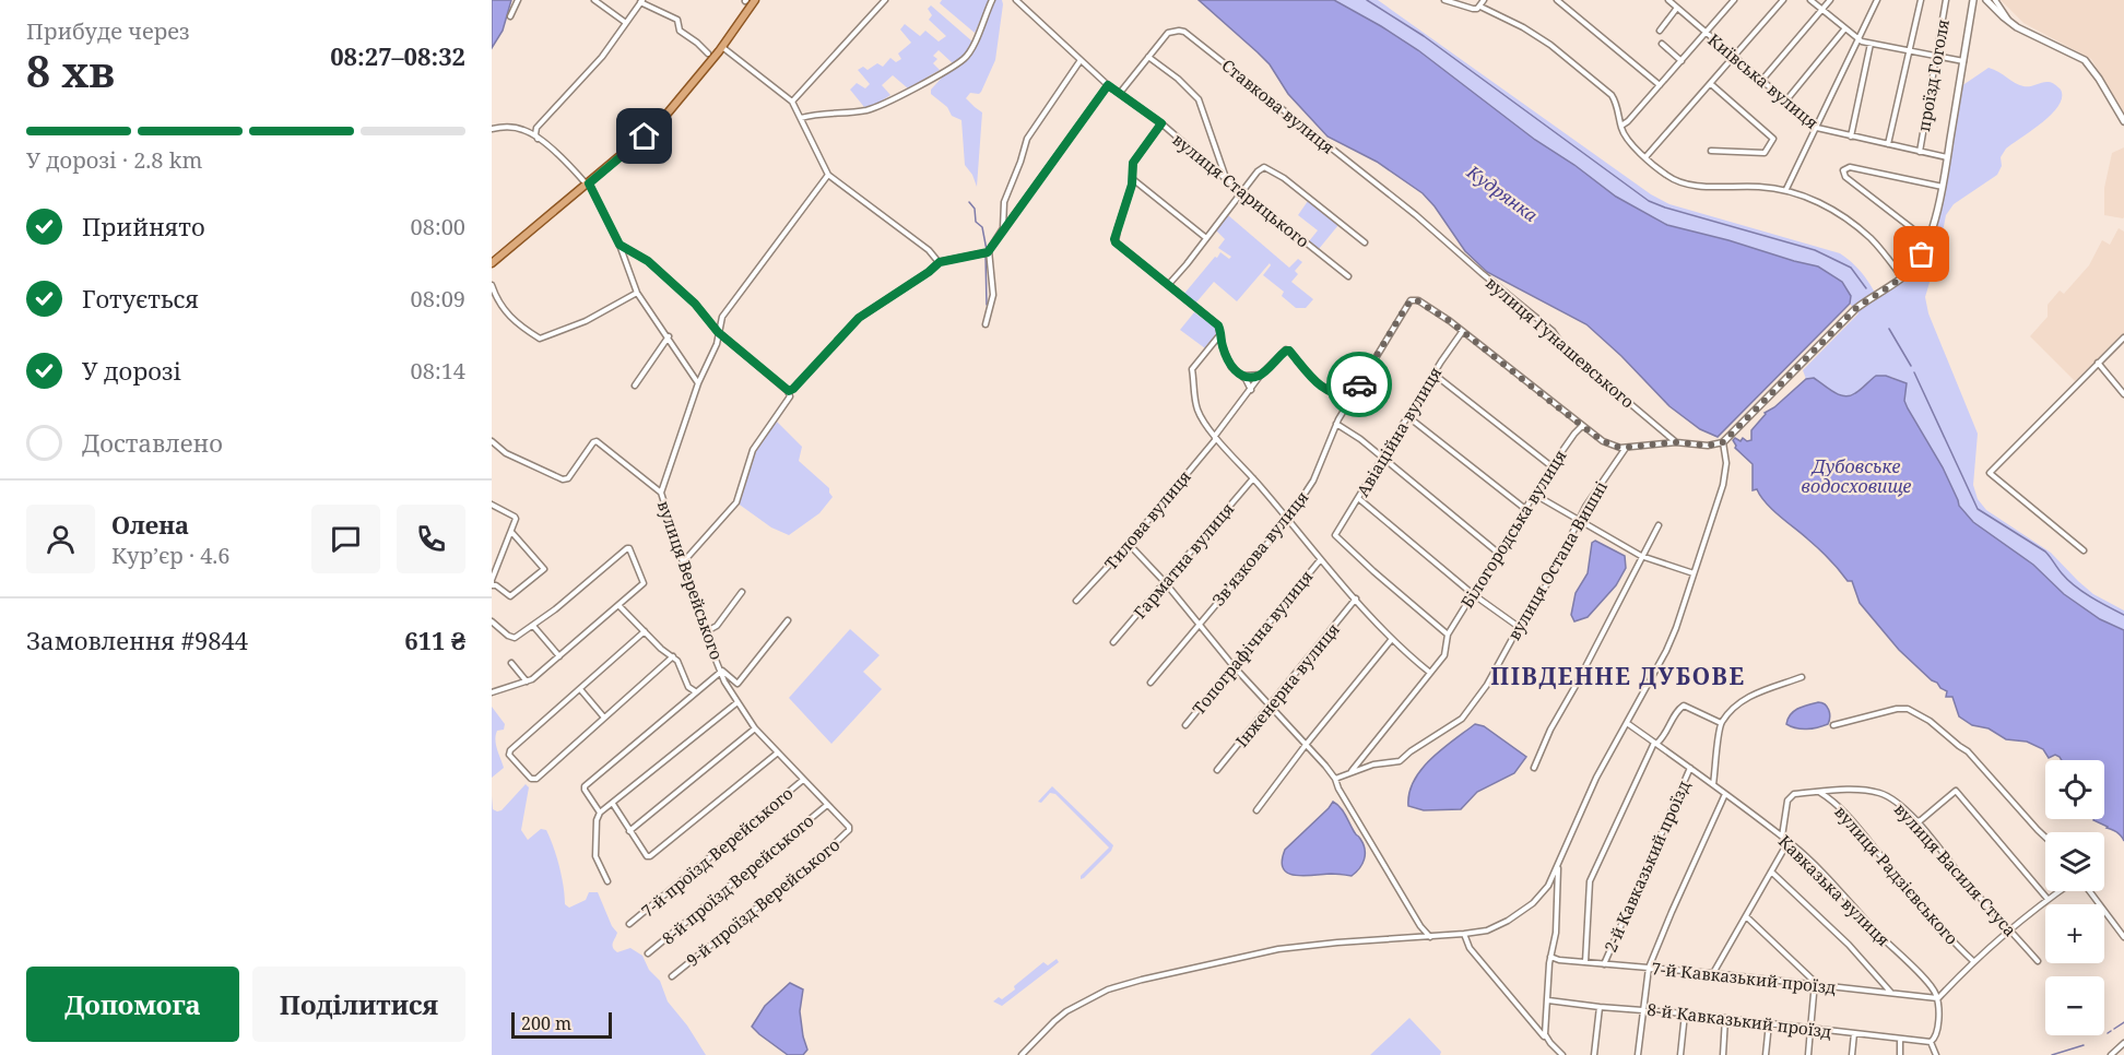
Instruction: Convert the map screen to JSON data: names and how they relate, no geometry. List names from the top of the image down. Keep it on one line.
{"streets":{"street":["проїзд Гоголя","Київська вулиця","Ставкова вулиця","вулиця Старицького","вулиця Гунашевського","Авіаційна вулиця","Тилова вулиця","Білогородська вулиця","Звʼязкова вулиця","Гарматна вулиця","вулиця Остапа Вишні","вулиця Верейського","Топографічна вулиця","Інженерна вулиця","7-й проїзд Верейського","2-й Кавказький проїзд","вулиця Василя Стуса","вулиця Радзієвського","8-й проїзд Верейського","Кавказька вулиця","9-й проїзд Верейського","7-й Кавказький проїзд","8-й Кавказький проїзд"]},"crossings":[["проїзд Гоголя","Київська вулиця"],["Ставкова вулиця","вулиця Старицького"],["Ставкова вулиця","вулиця Гунашевського"],["Авіаційна вулиця","Білогородська вулиця"],["Авіаційна вулиця","Звʼязкова вулиця"],["Тилова вулиця","Звʼязкова вулиця"],["вулиця Верейського","7-й проїзд Верейського"],["вулиця Верейського","8-й проїзд Верейського"],["вулиця Верейського","9-й проїзд Верейського"],["2-й Кавказький проїзд","Кавказька вулиця"],["2-й Кавказький проїзд","7-й Кавказький проїзд"],["вулиця Василя Стуса","вулиця Радзієвського"],["вулиця Василя Стуса","Кавказька вулиця"],["Кавказька вулиця","7-й Кавказький проїзд"]],"districts":["ПІВДЕННЕ ДУБОВЕ"],"water":["Кудрянка","Дубовське водосховище"],"scale_bar":"200 m","page":{"heading":["8 хв","Прибуде через","08:27–08:32"],"panel":["Олена","Кур’єр · 4.6","Замовлення #9844","611 ₴"],"bar":"У дорозі · 2.8 km","list":[["Прийнято","08:00"],["Готується","08:09"],["У дорозі","08:14"],"Доставлено"],"map_buttons":["+","−"],"buttons":["Допомога","Поділитися"],"scale":"200 m"}}
